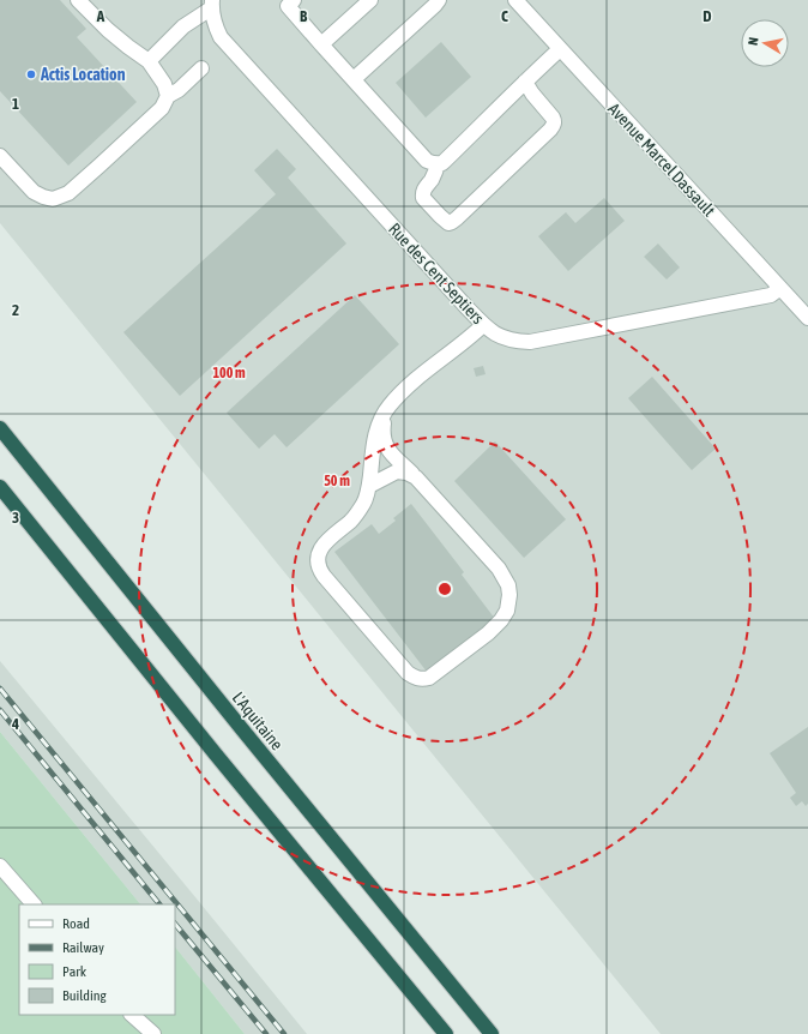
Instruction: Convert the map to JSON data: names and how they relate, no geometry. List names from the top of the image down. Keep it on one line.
{"streets":{"highway":["L'Aquitaine"],"street":["Avenue Marcel Dassault","Rue des Cent Septiers"]},"crossings":[["Avenue Marcel Dassault","Rue des Cent Septiers"]],"places":["Actis Location"],"legend":["Road","Railway","Park","Building"],"north":"left","grid":{"columns":["A","B","C","D"],"rows":["1","2","3","4"]},"rings":["100 m","50 m"]}
